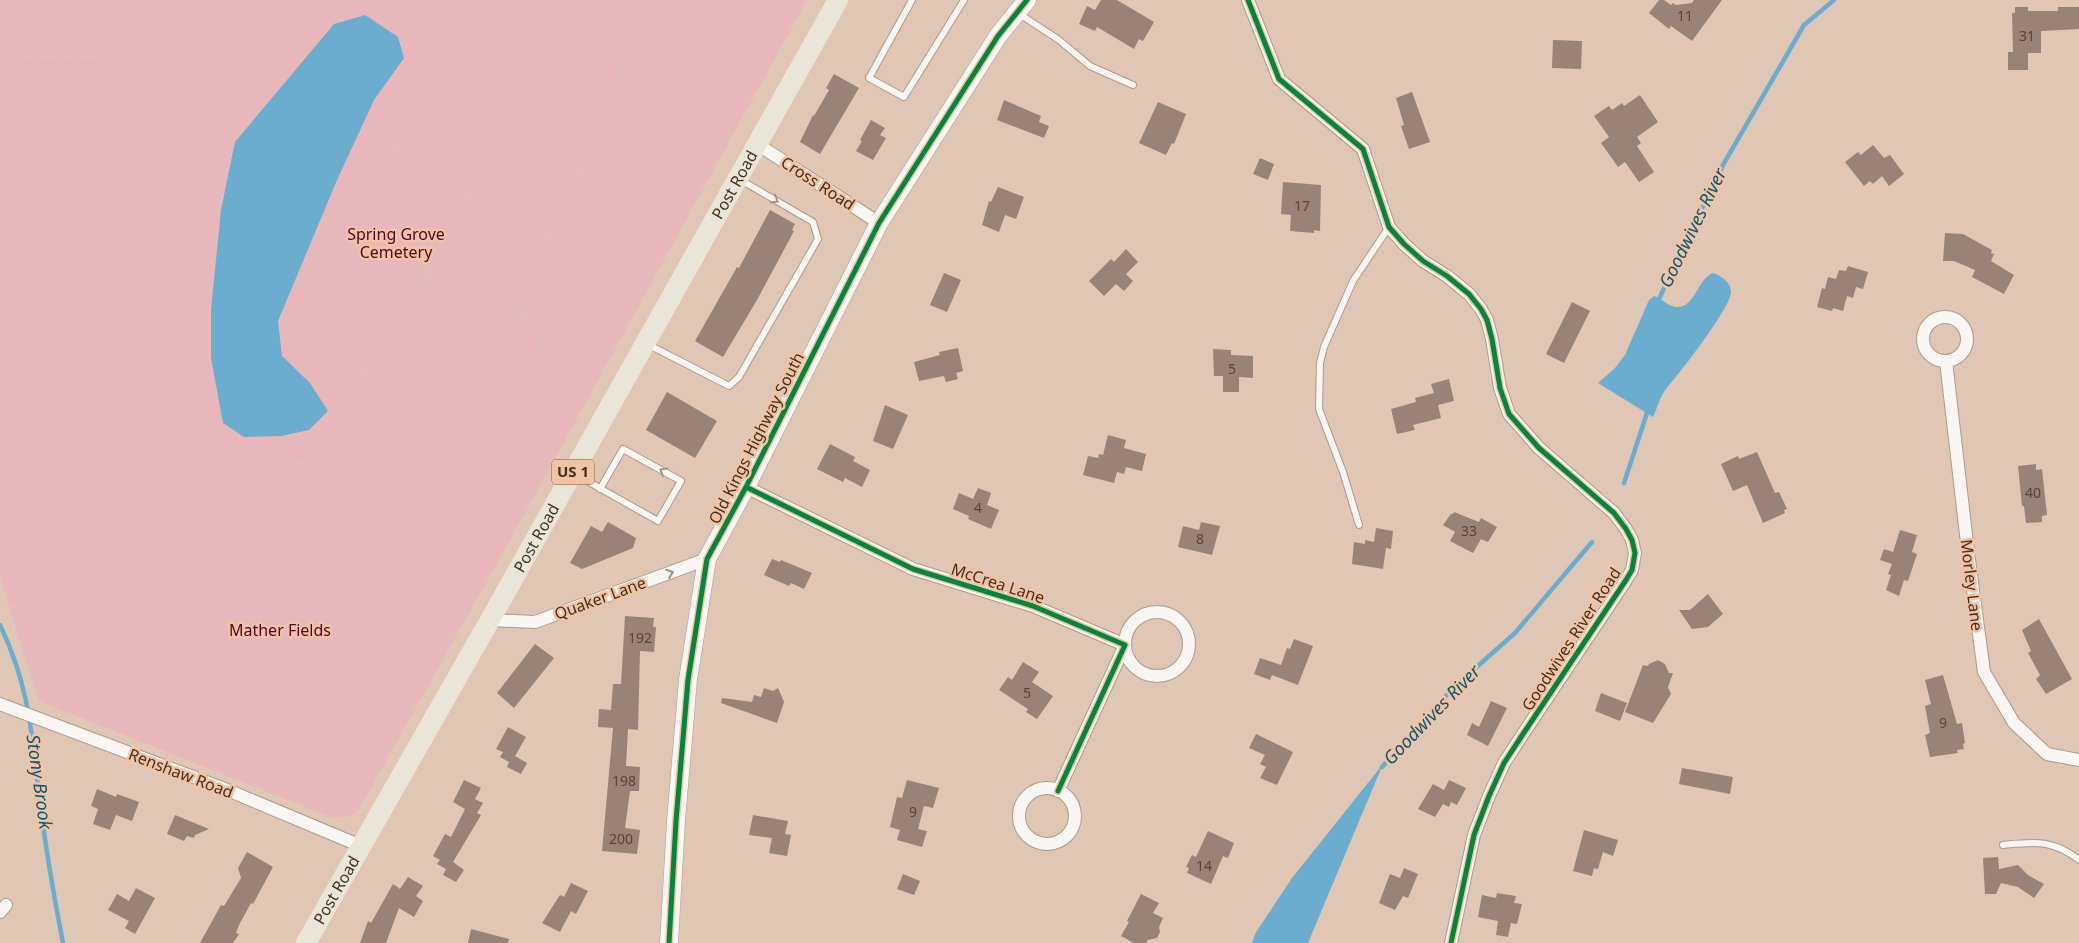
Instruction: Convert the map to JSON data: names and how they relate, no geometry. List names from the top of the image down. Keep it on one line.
{"streets":{"main road":["Post Road","US 1"],"street":["Cross Road","Old Kings Highway South","McCrea Lane","Morley Lane","Quaker Lane","Goodwives River Road","Renshaw Road"]},"crossings":[["Cross Road","Post Road"],["Cross Road","Old Kings Highway South"],["Post Road","Quaker Lane"],["Post Road","Renshaw Road"],["Old Kings Highway South","McCrea Lane"],["Old Kings Highway South","Quaker Lane"]],"one_way":["Quaker Lane"],"water":["Goodwives River","Stony Brook"],"parks":["Spring Grove Cemetery","Mather Fields"],"house_numbers":["11","31","17","5","40","4","33","8","192","5","9","198","9","200","14"]}
